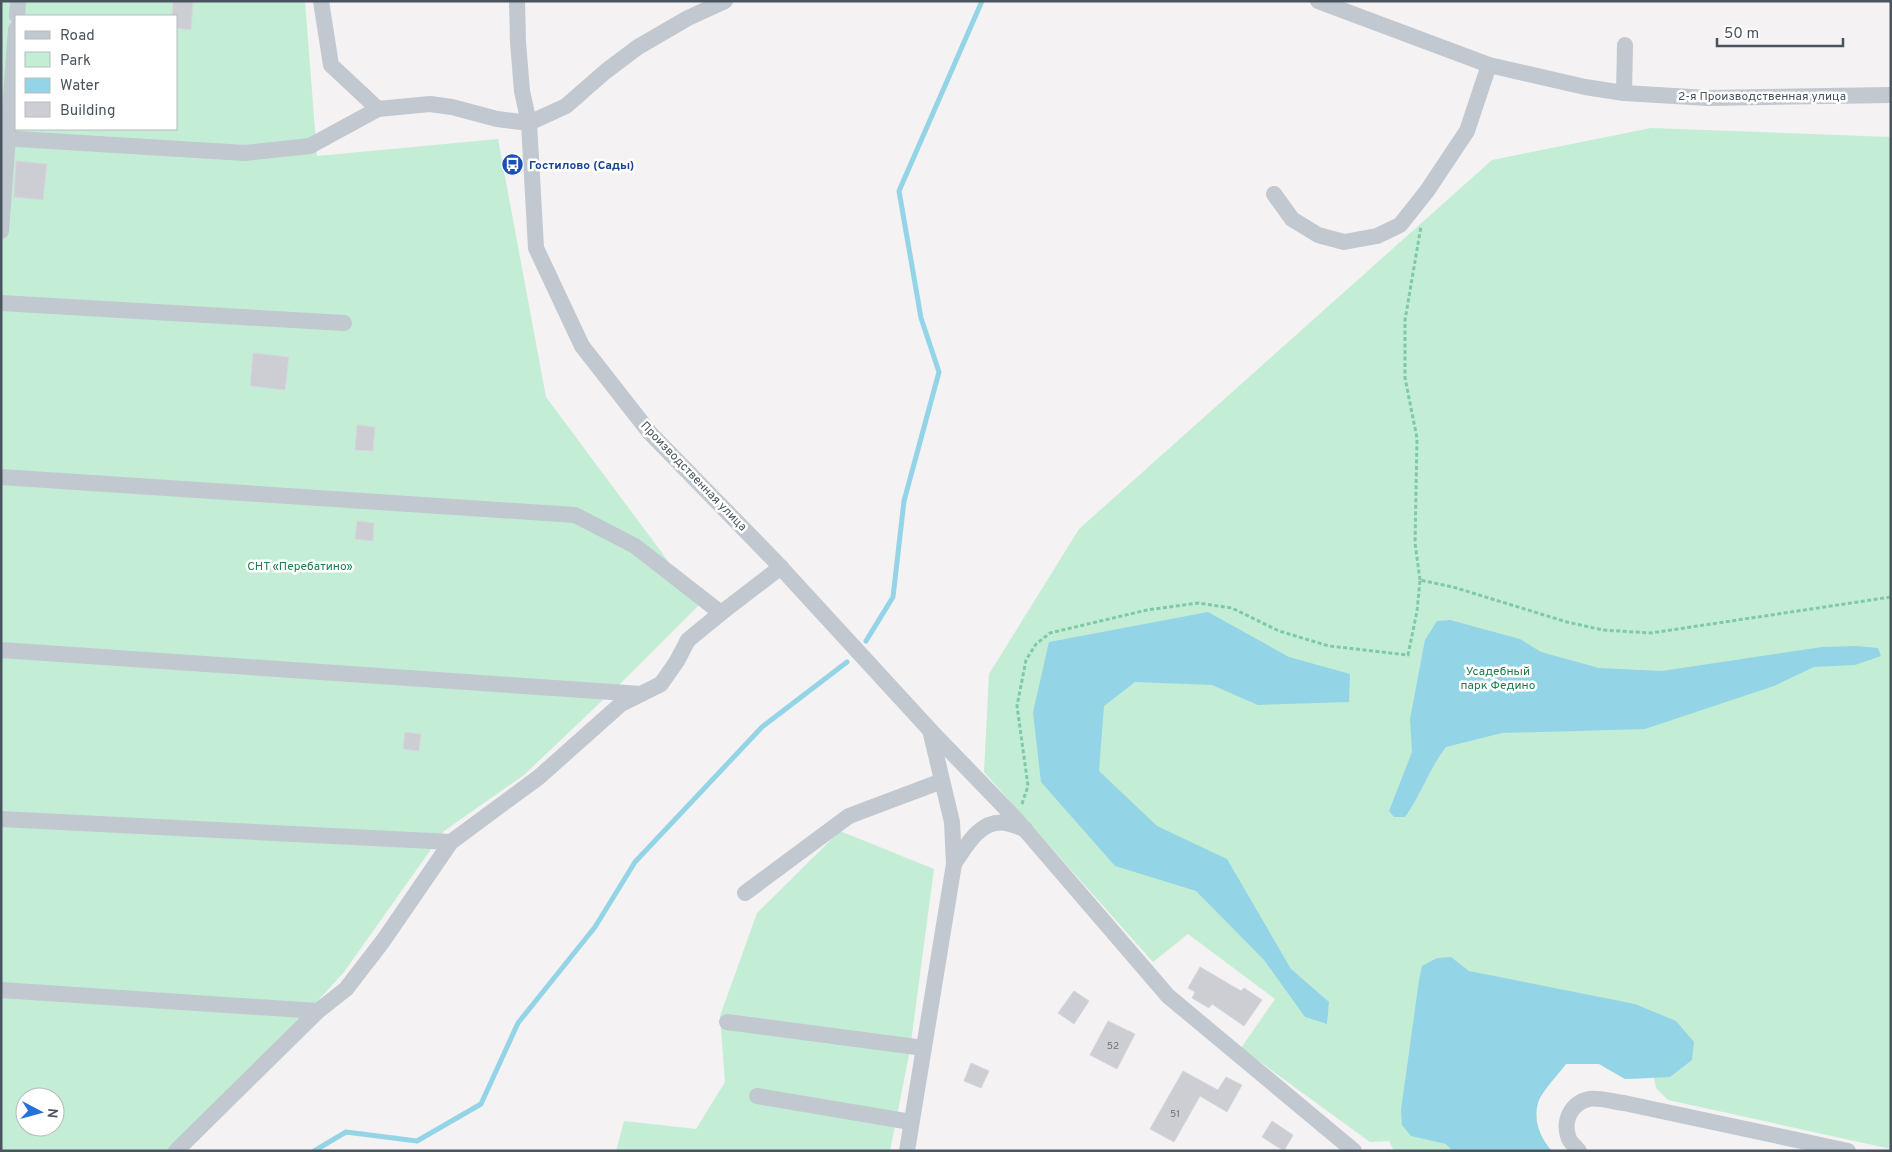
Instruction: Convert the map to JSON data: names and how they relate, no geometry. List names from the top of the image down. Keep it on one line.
{"streets":{"street":["2-я Производственная улица","Производственная улица"]},"parks":["СНТ «Перебатино»","Усадебный парк Федино"],"places":{"bus stop":["Гостилово (Сады)"]},"house_numbers":["52","51"],"legend":["Road","Park","Water","Building"],"scale_bar":"50 m","north":"right"}
